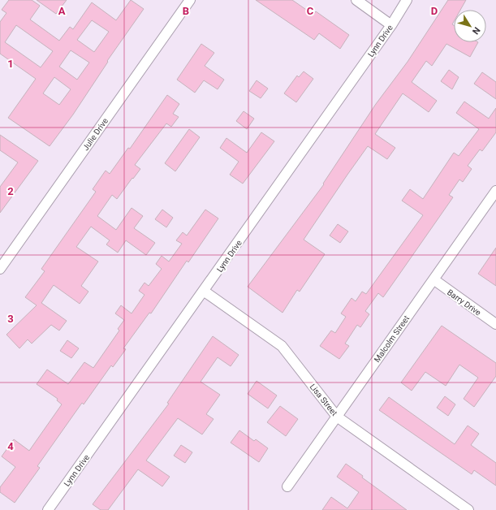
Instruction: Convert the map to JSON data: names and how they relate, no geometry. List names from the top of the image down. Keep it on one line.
{"streets":{"street":["Lynn Drive","Julie Drive","Barry Drive","Malcolm Street","Lisa Street"]},"crossings":[["Lynn Drive","Lisa Street"],["Barry Drive","Malcolm Street"],["Malcolm Street","Lisa Street"]],"north":"bottom right","grid":{"columns":["A","B","C","D"],"rows":["1","2","3","4"]}}
